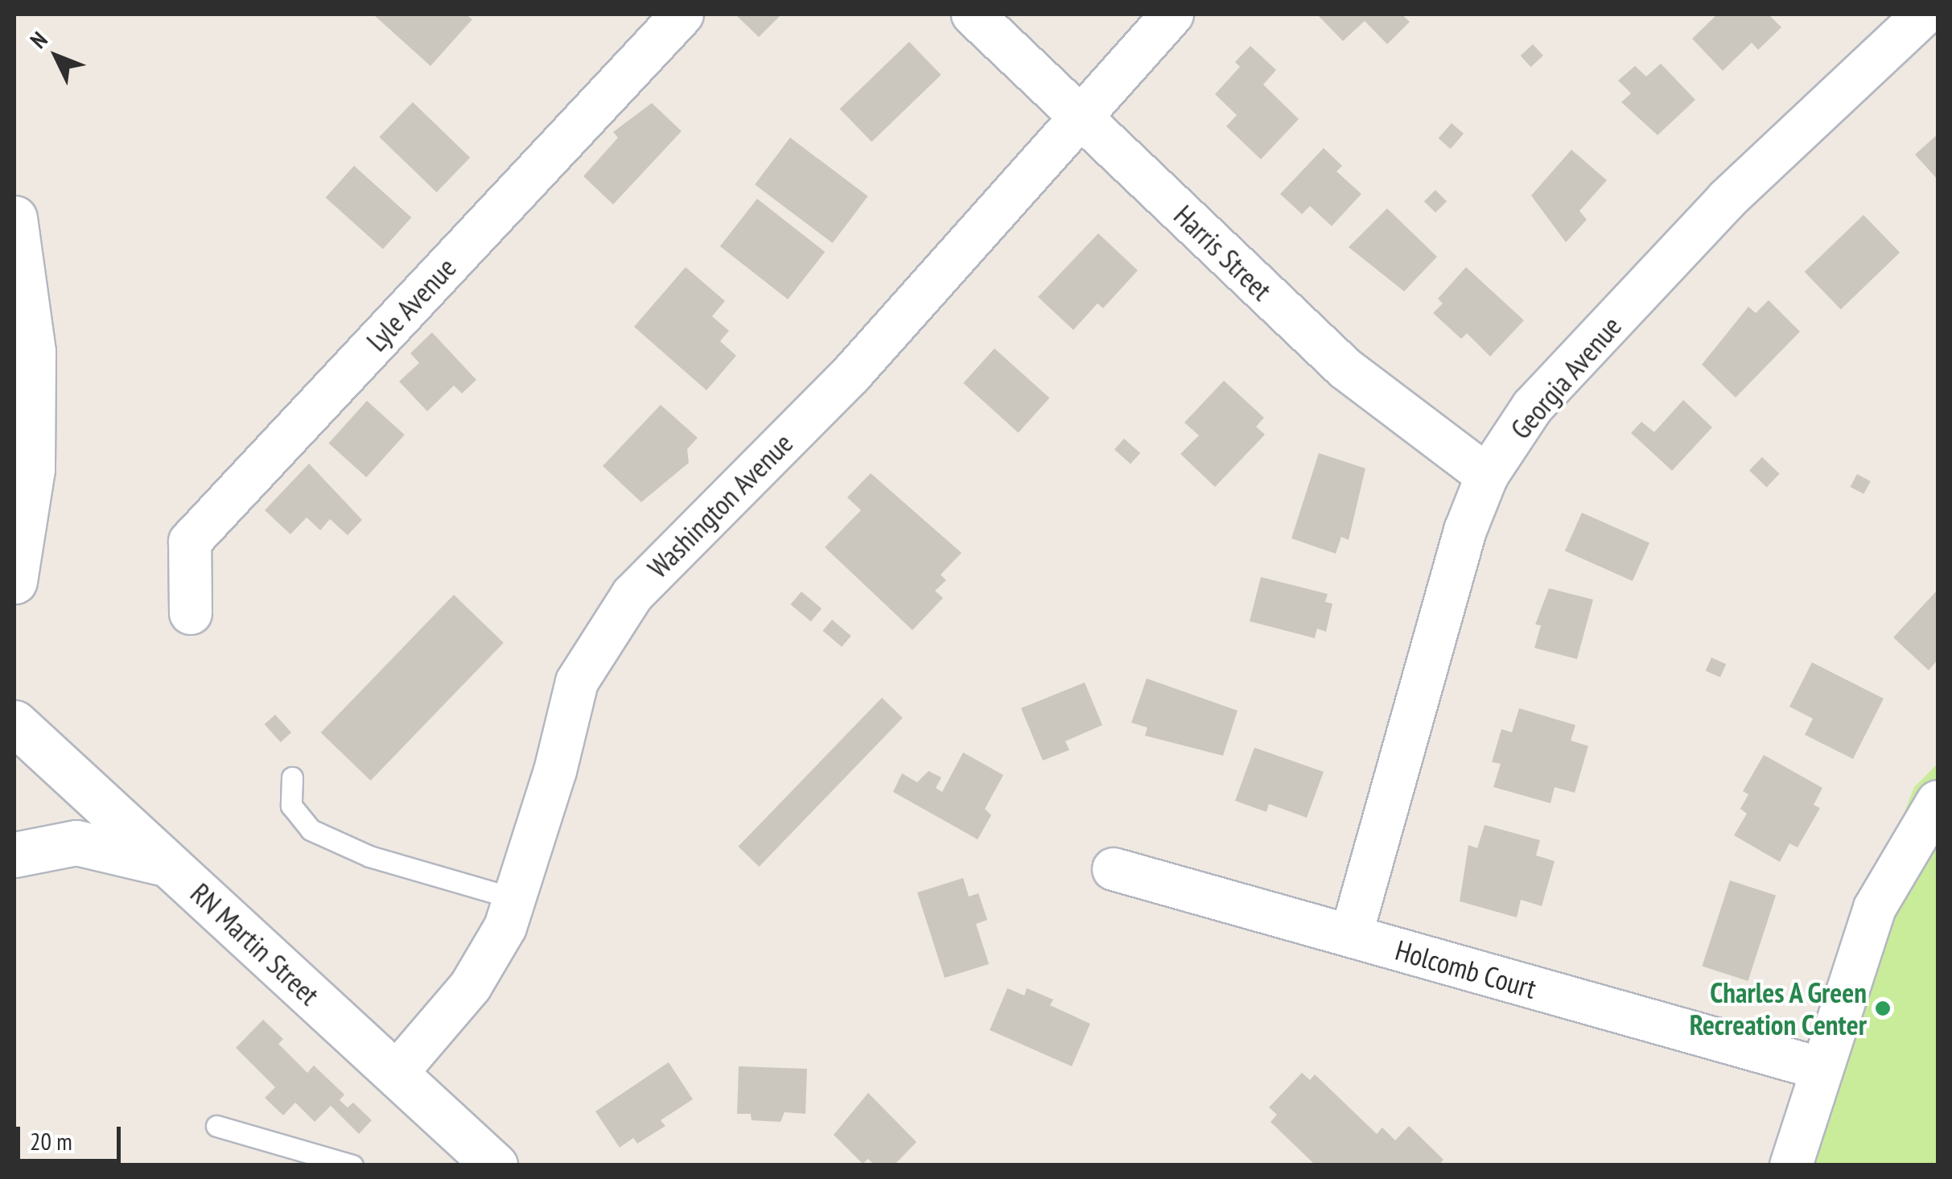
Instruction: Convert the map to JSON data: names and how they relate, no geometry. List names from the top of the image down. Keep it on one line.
{"streets":{"street":["Harris Street","Lyle Avenue","Georgia Avenue","Washington Avenue","RN Martin Street","Holcomb Court"]},"crossings":[["Harris Street","Georgia Avenue"],["Harris Street","Washington Avenue"],["Georgia Avenue","Holcomb Court"],["Washington Avenue","RN Martin Street"]],"places":["Charles A Green Recreation Center"],"scale_bar":"20 m","north":"top left"}
